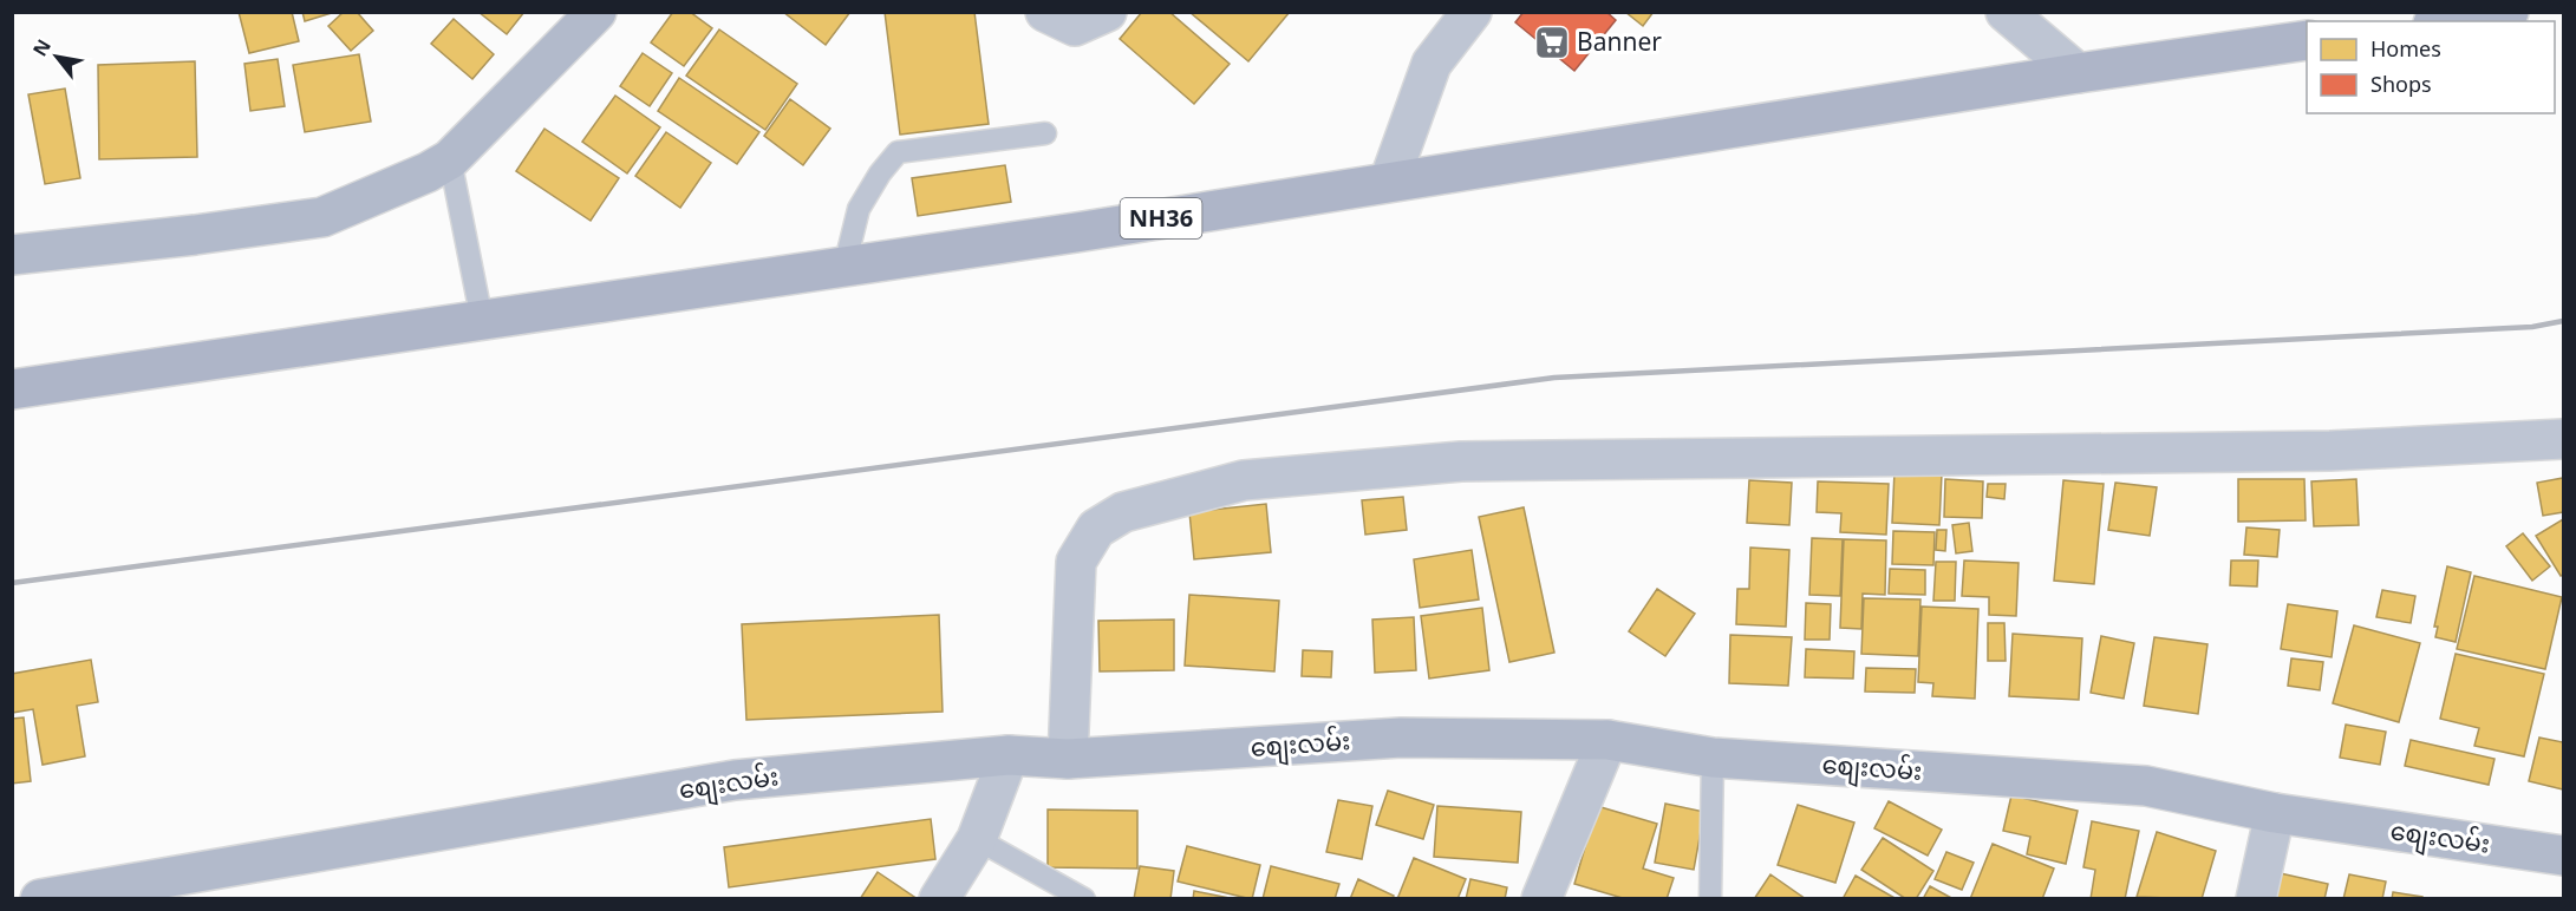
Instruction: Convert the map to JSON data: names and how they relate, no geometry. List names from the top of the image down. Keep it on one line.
{"streets":{"highway":["NH36"],"main road":["စျေးလမ်း"]},"places":{"supermarket":["Banner"]},"legend":["Homes","Shops"],"north":"top left"}
